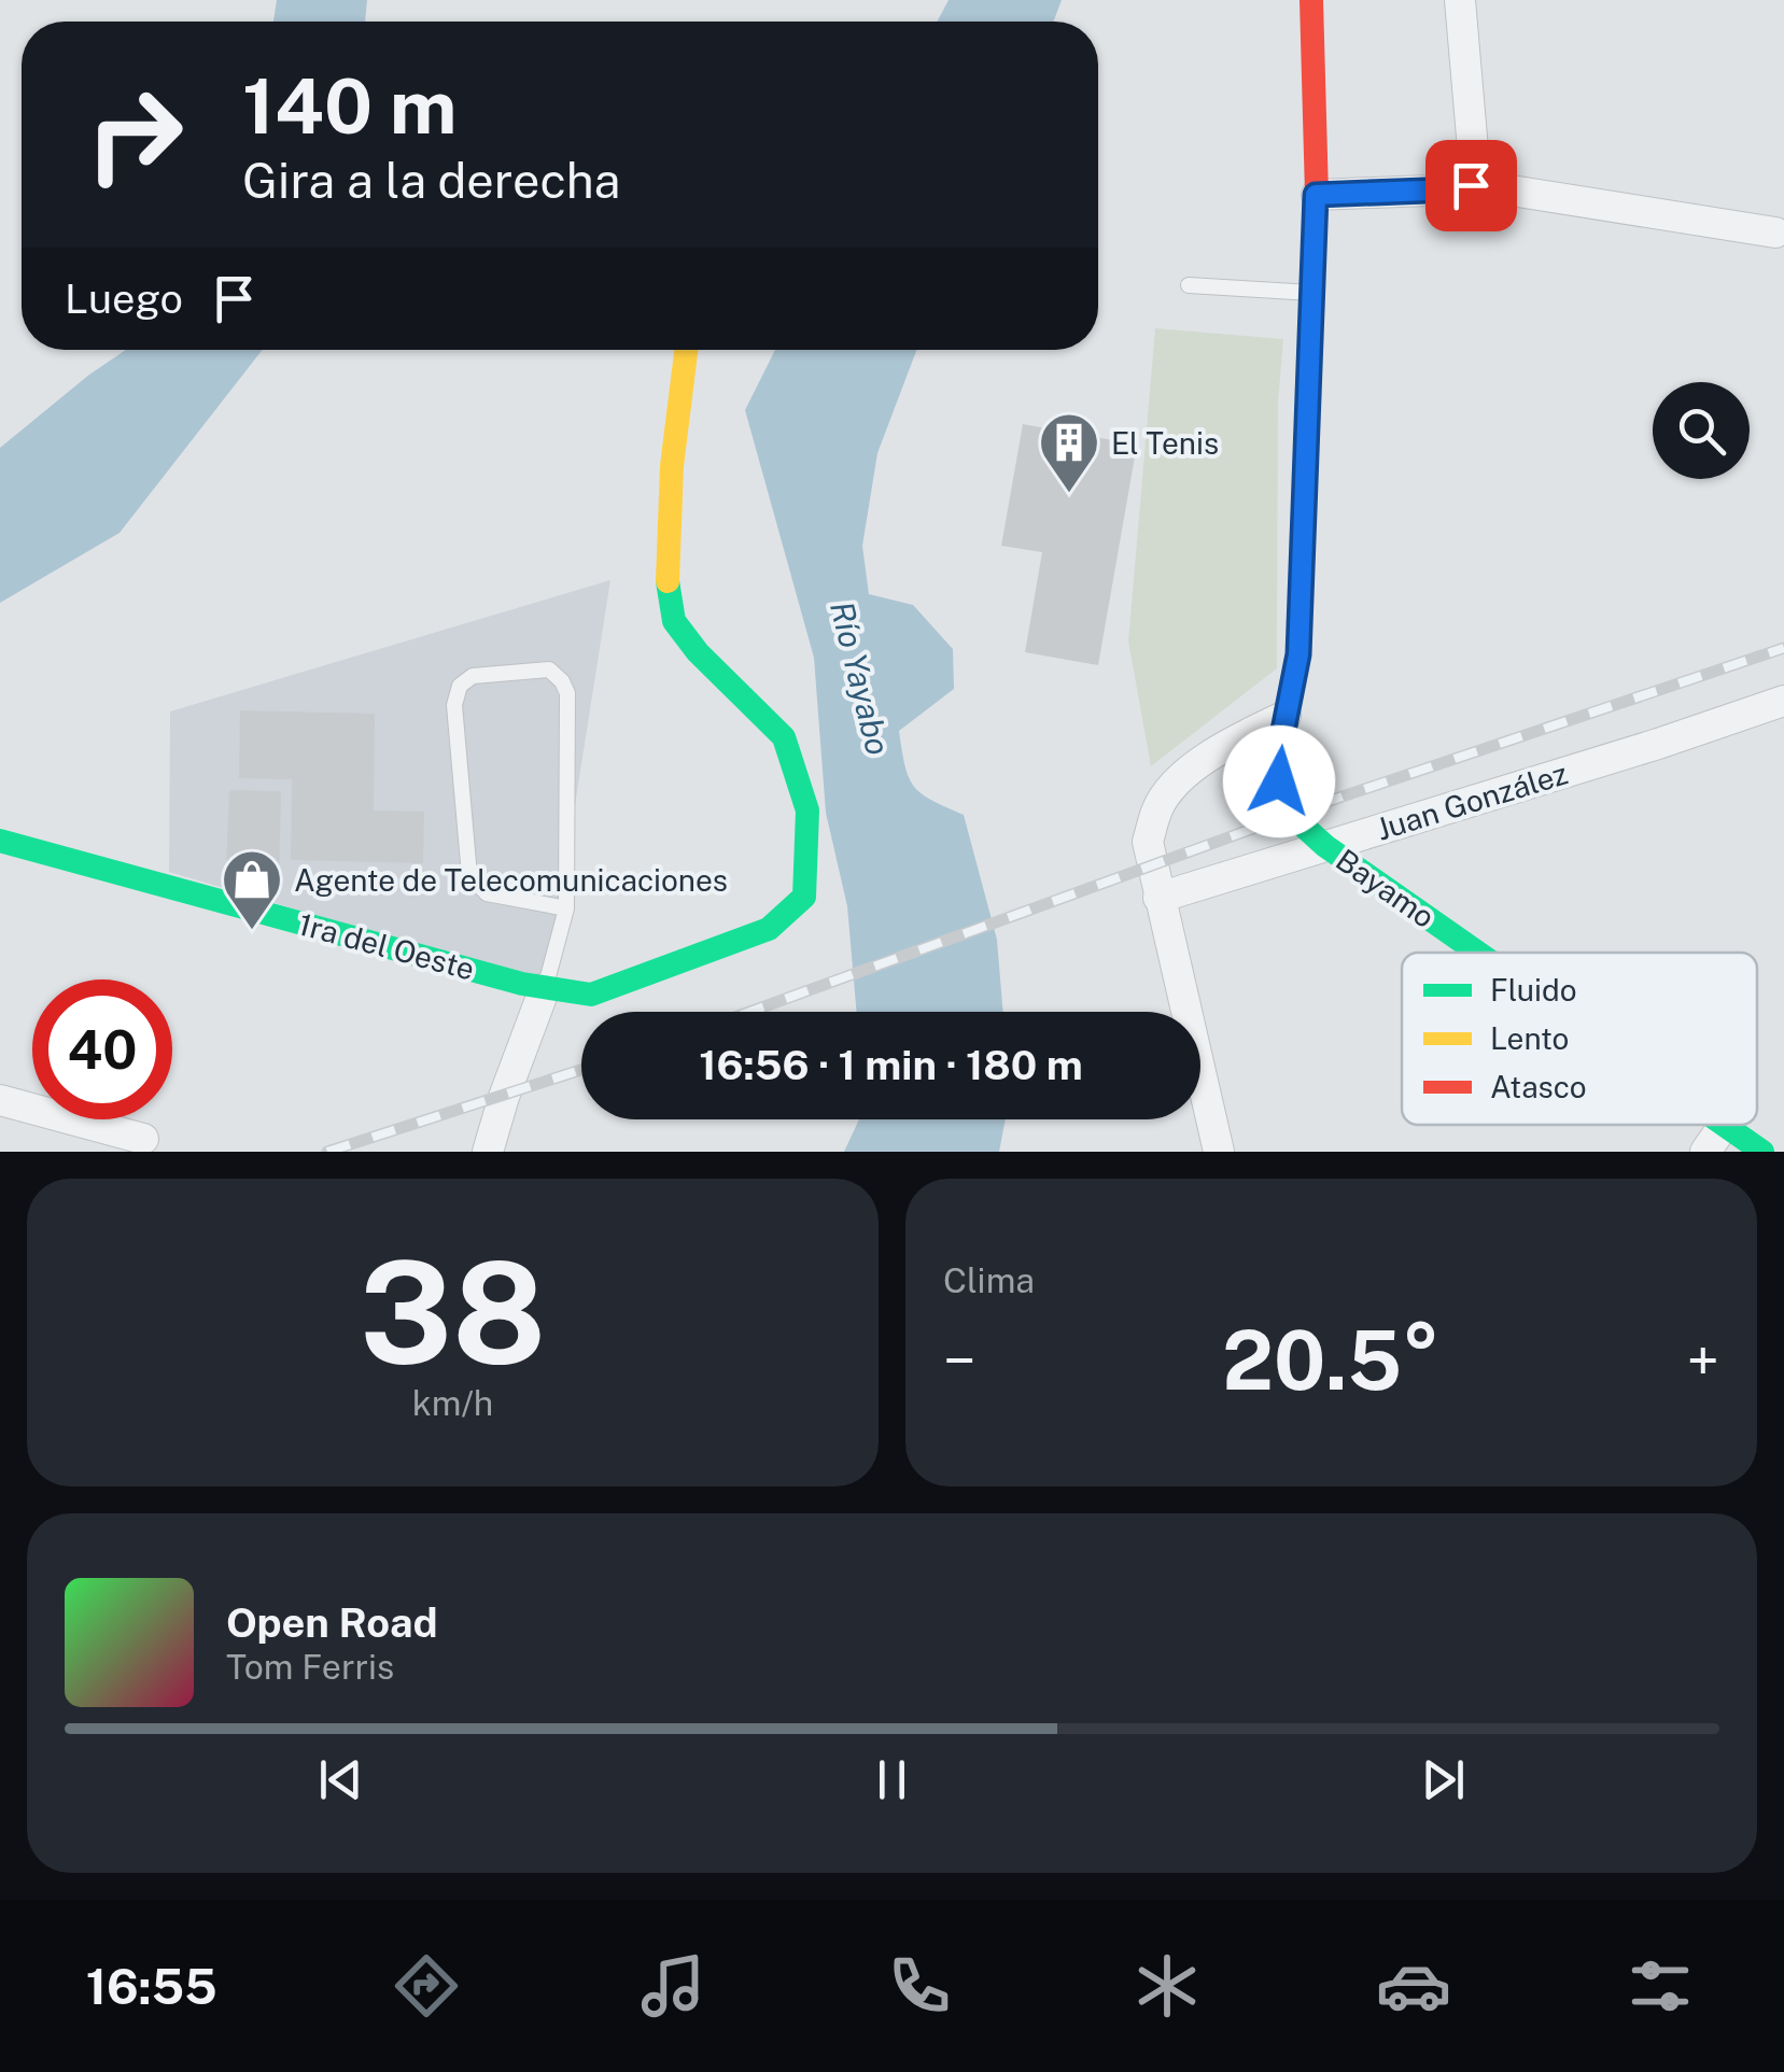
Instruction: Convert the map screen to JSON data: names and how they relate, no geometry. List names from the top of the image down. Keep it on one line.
{"streets":{"street":["Juan González","Bayamo","1ra del Oeste"]},"crossings":[["Juan González","Bayamo"]],"water":["Río Yayabo"],"places":{"building":["El Tenis"],"shop":["Agente de Telecomunicaciones"]},"legend":["Fluido","Lento","Atasco"],"page":{"turn":["140 m","Gira a la derecha"],"then":"Luego","limit":"40","trip":"16:56 · 1 min · 180 m","tile":[["38","km/h"],"Clima"],"heat":["−","20.5°","+"],"song":["Open Road","Tom Ferris"],"tabs":"16:55"}}
